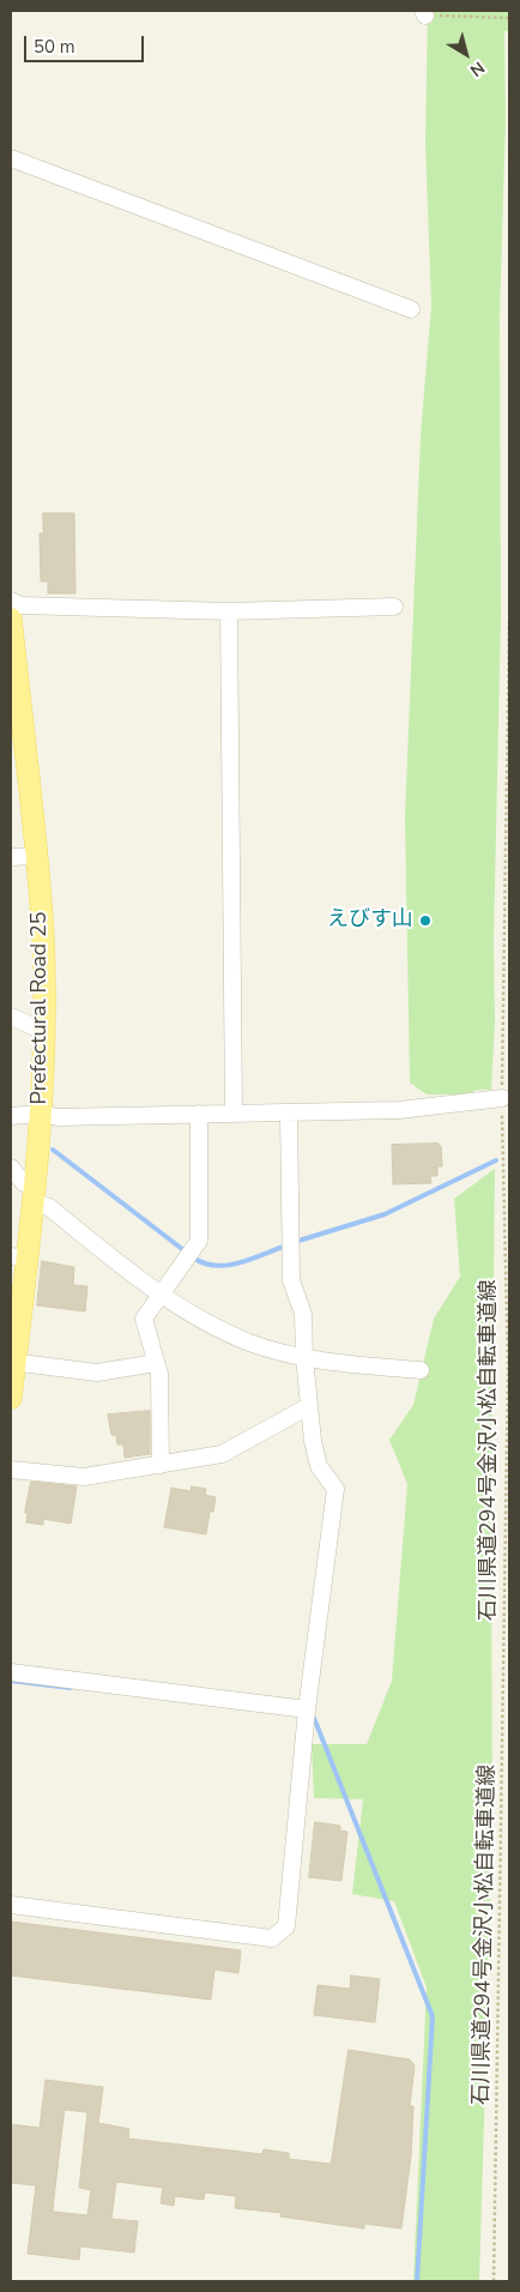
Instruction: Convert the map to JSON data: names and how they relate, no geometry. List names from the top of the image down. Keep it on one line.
{"streets":{"main road":["Prefectural Road 25"],"path":["石川県道294号金沢小松自転車道線"]},"places":["えびす山"],"scale_bar":"50 m","north":"bottom right"}
